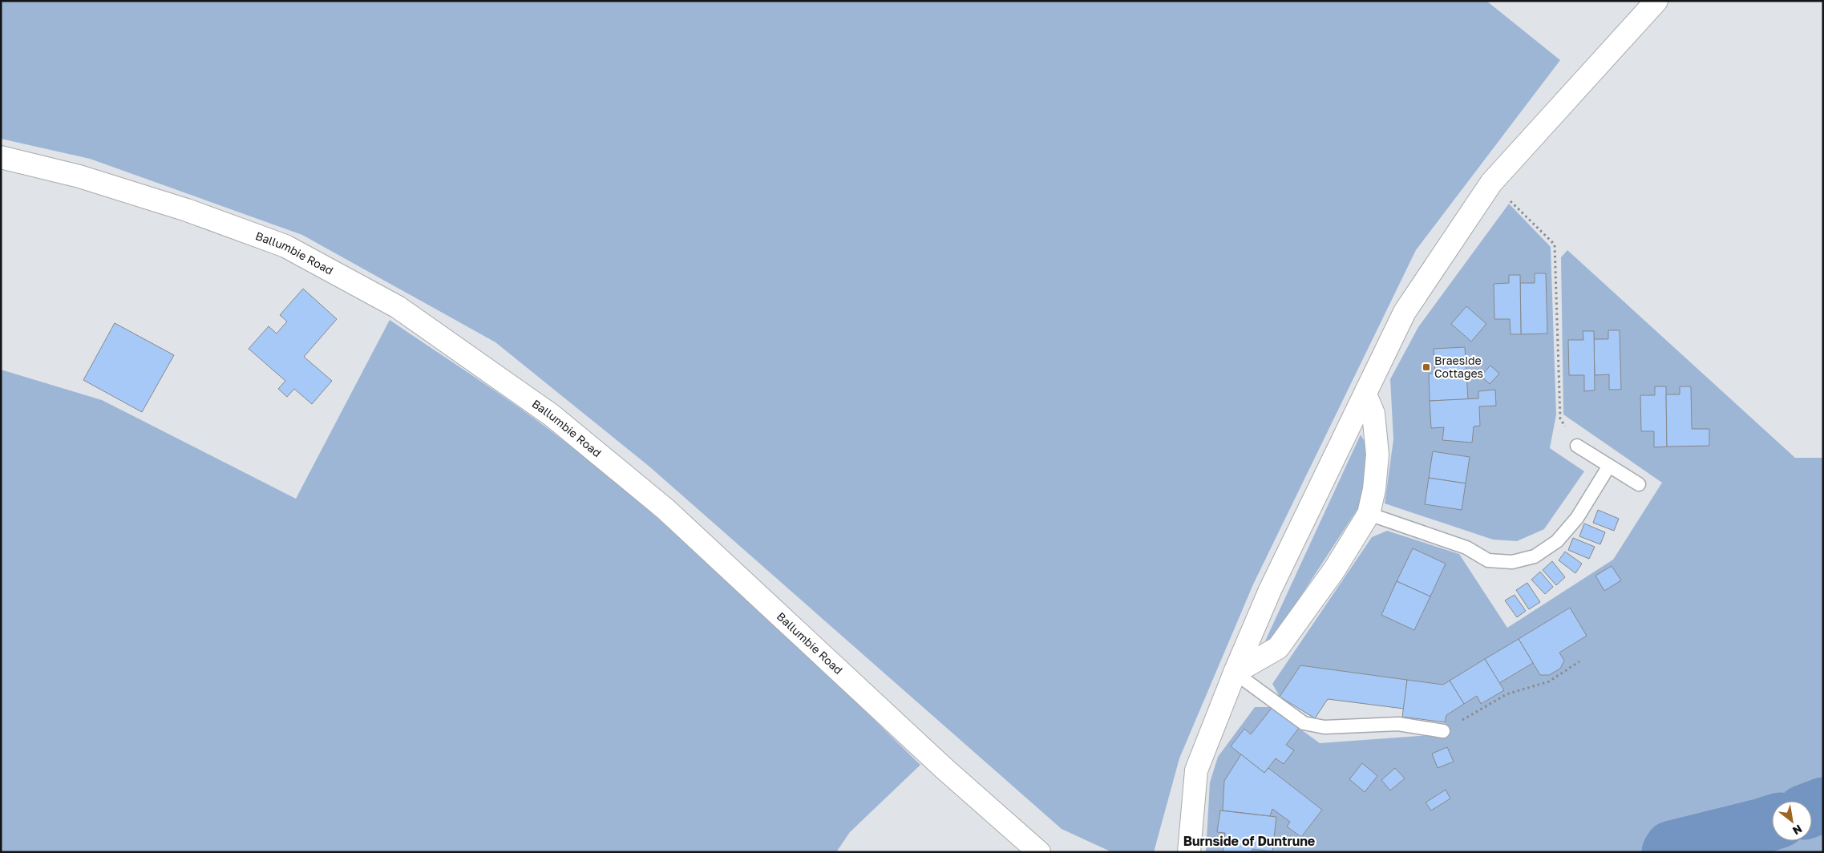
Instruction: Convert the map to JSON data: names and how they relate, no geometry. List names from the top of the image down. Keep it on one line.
{"streets":{"street":["Ballumbie Road"]},"districts":["Burnside of Duntrune"],"places":{"transit":["Braeside Cottages"]},"north":"bottom right"}
